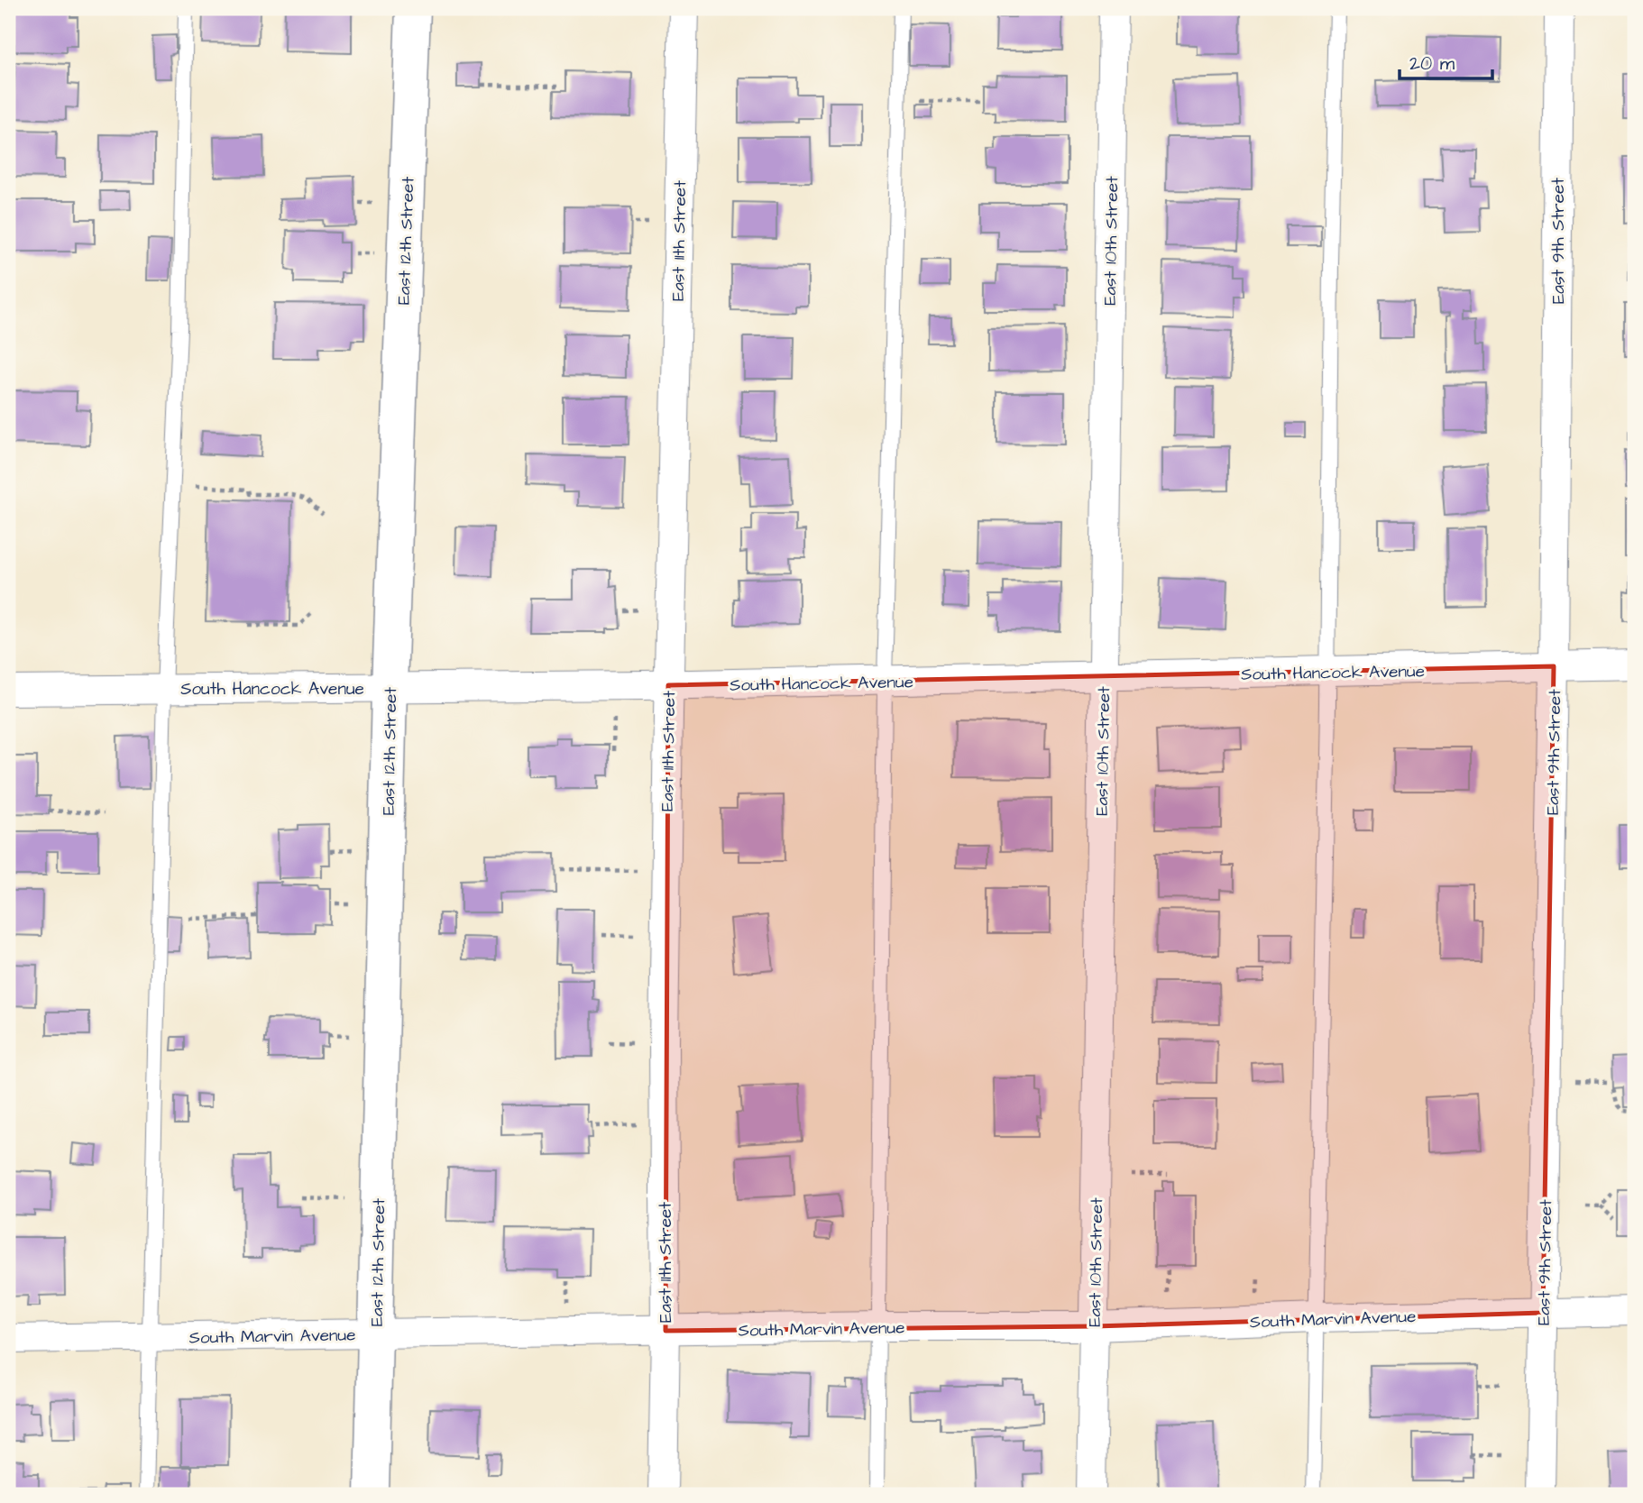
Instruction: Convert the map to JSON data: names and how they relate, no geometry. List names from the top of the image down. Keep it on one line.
{"streets":{"street":["East 12th Street","East 11th Street","East 10th Street","East 9th Street","South Hancock Avenue","South Marvin Avenue"]},"crossings":[["East 12th Street","South Hancock Avenue"],["East 12th Street","South Marvin Avenue"],["East 11th Street","South Hancock Avenue"],["East 11th Street","South Marvin Avenue"],["East 10th Street","South Hancock Avenue"],["East 10th Street","South Marvin Avenue"],["East 9th Street","South Hancock Avenue"],["East 9th Street","South Marvin Avenue"]],"scale_bar":"20 m"}
